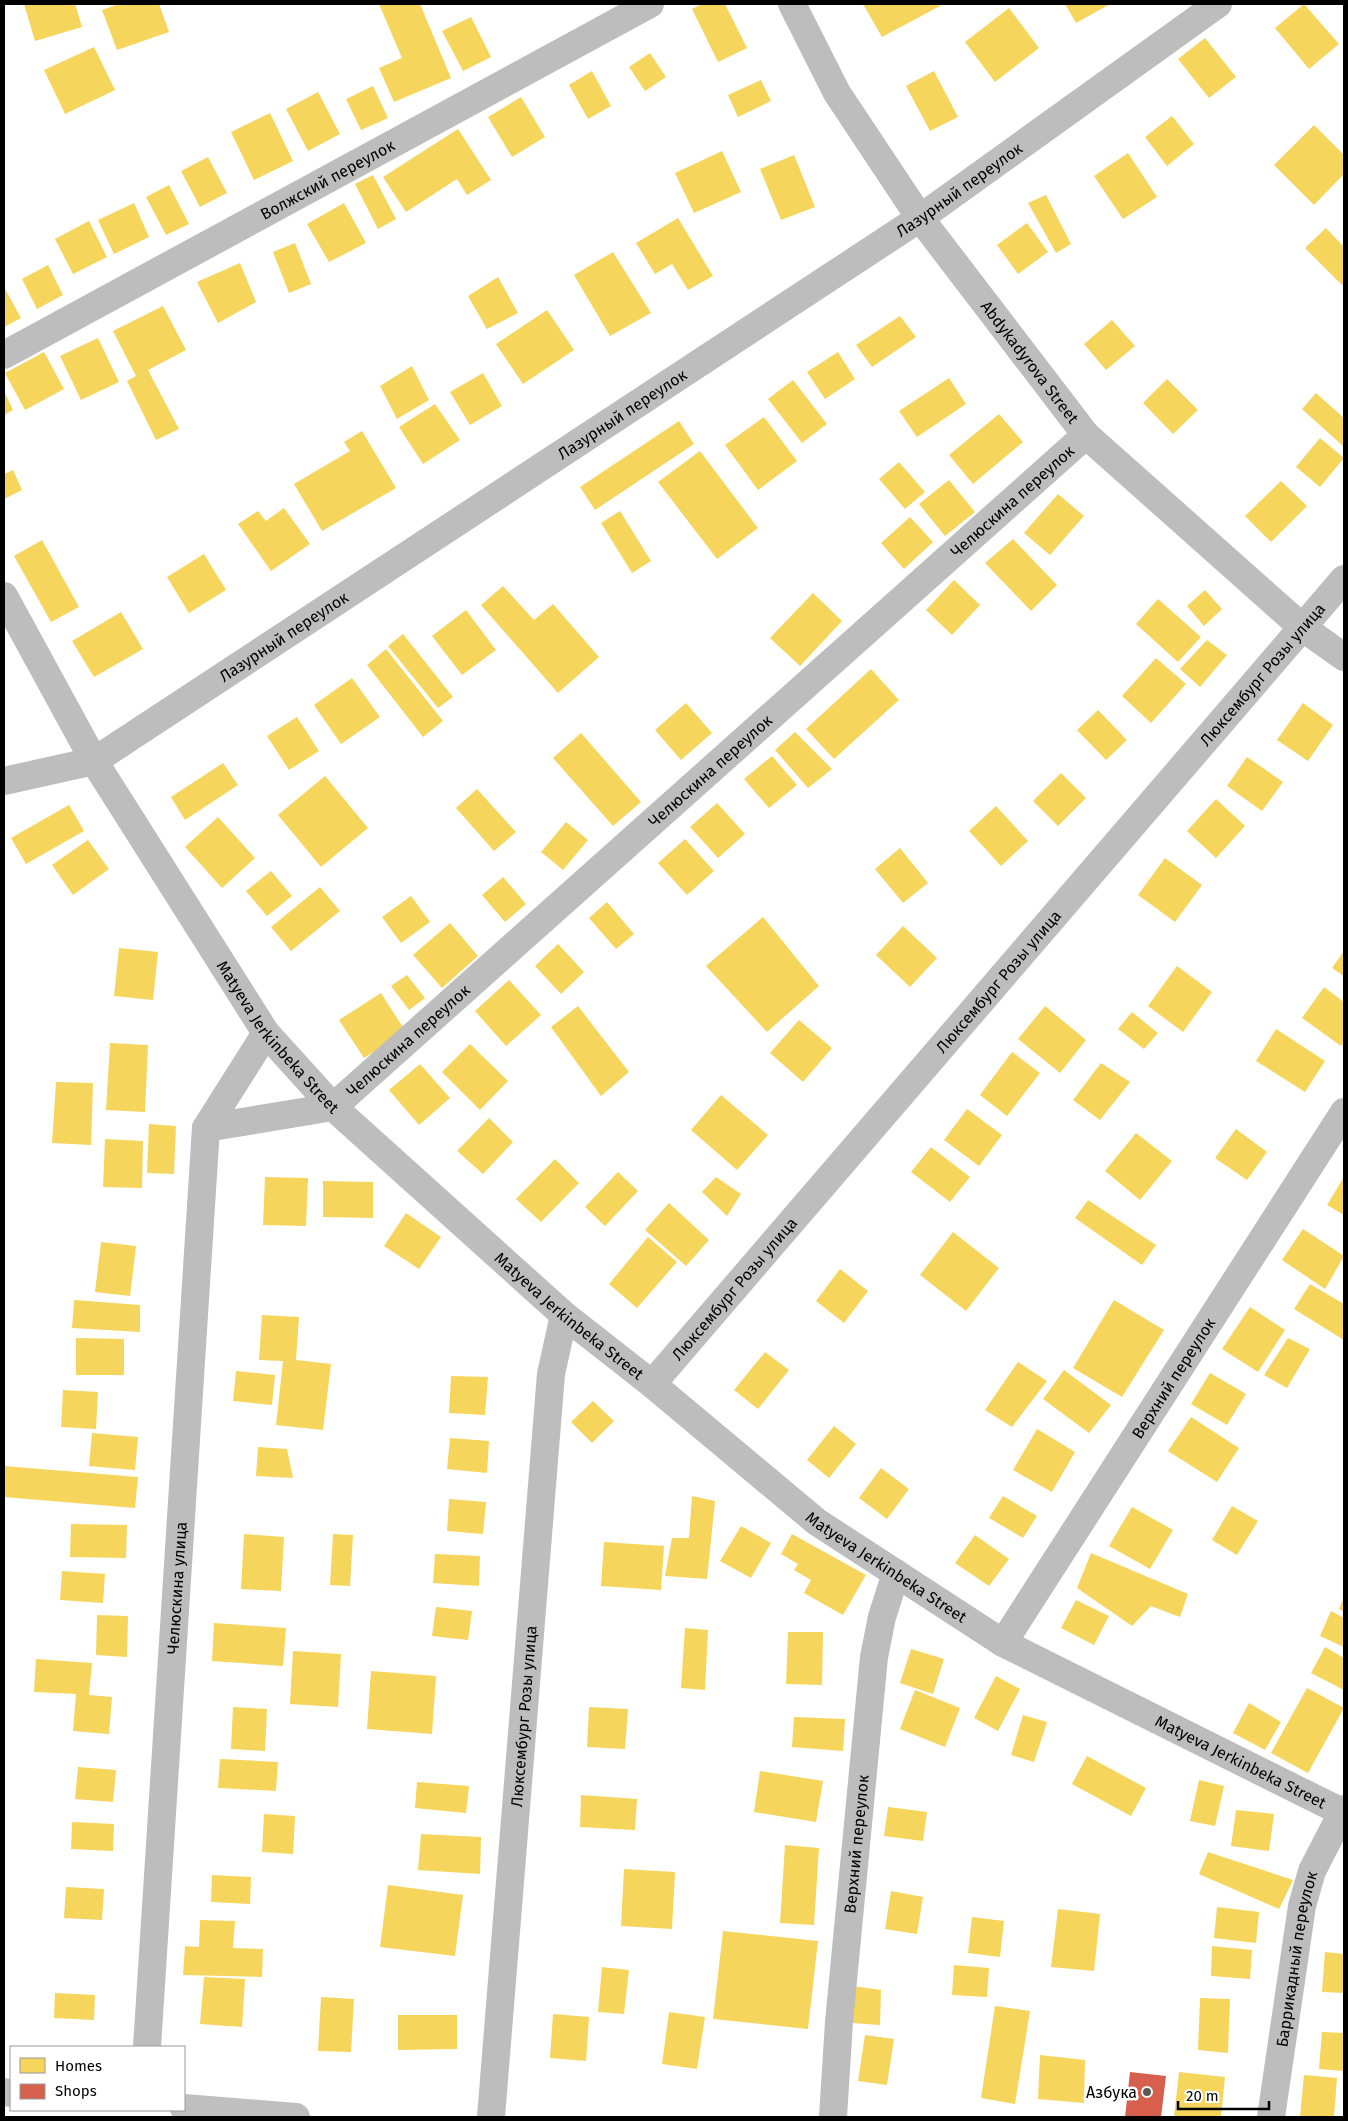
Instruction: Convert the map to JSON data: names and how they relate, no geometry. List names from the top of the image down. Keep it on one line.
{"streets":{"street":["Волжский переулок","Лазурный переулок","Abdykadyrova Street","Челюскина переулок","Люксембург Розы улица","Matyeva Jerkinbeka Street","Верхний переулок","Челюскина улица","Баррикадный переулок"]},"crossings":[["Лазурный переулок","Abdykadyrova Street"],["Лазурный переулок","Matyeva Jerkinbeka Street"],["Abdykadyrova Street","Челюскина переулок"],["Abdykadyrova Street","Люксембург Розы улица"],["Челюскина переулок","Matyeva Jerkinbeka Street"],["Люксембург Розы улица","Matyeva Jerkinbeka Street"],["Matyeva Jerkinbeka Street","Верхний переулок"],["Matyeva Jerkinbeka Street","Челюскина улица"],["Matyeva Jerkinbeka Street","Баррикадный переулок"]],"places":["Азбука"],"legend":["Homes","Shops"],"scale_bar":"20 m"}
